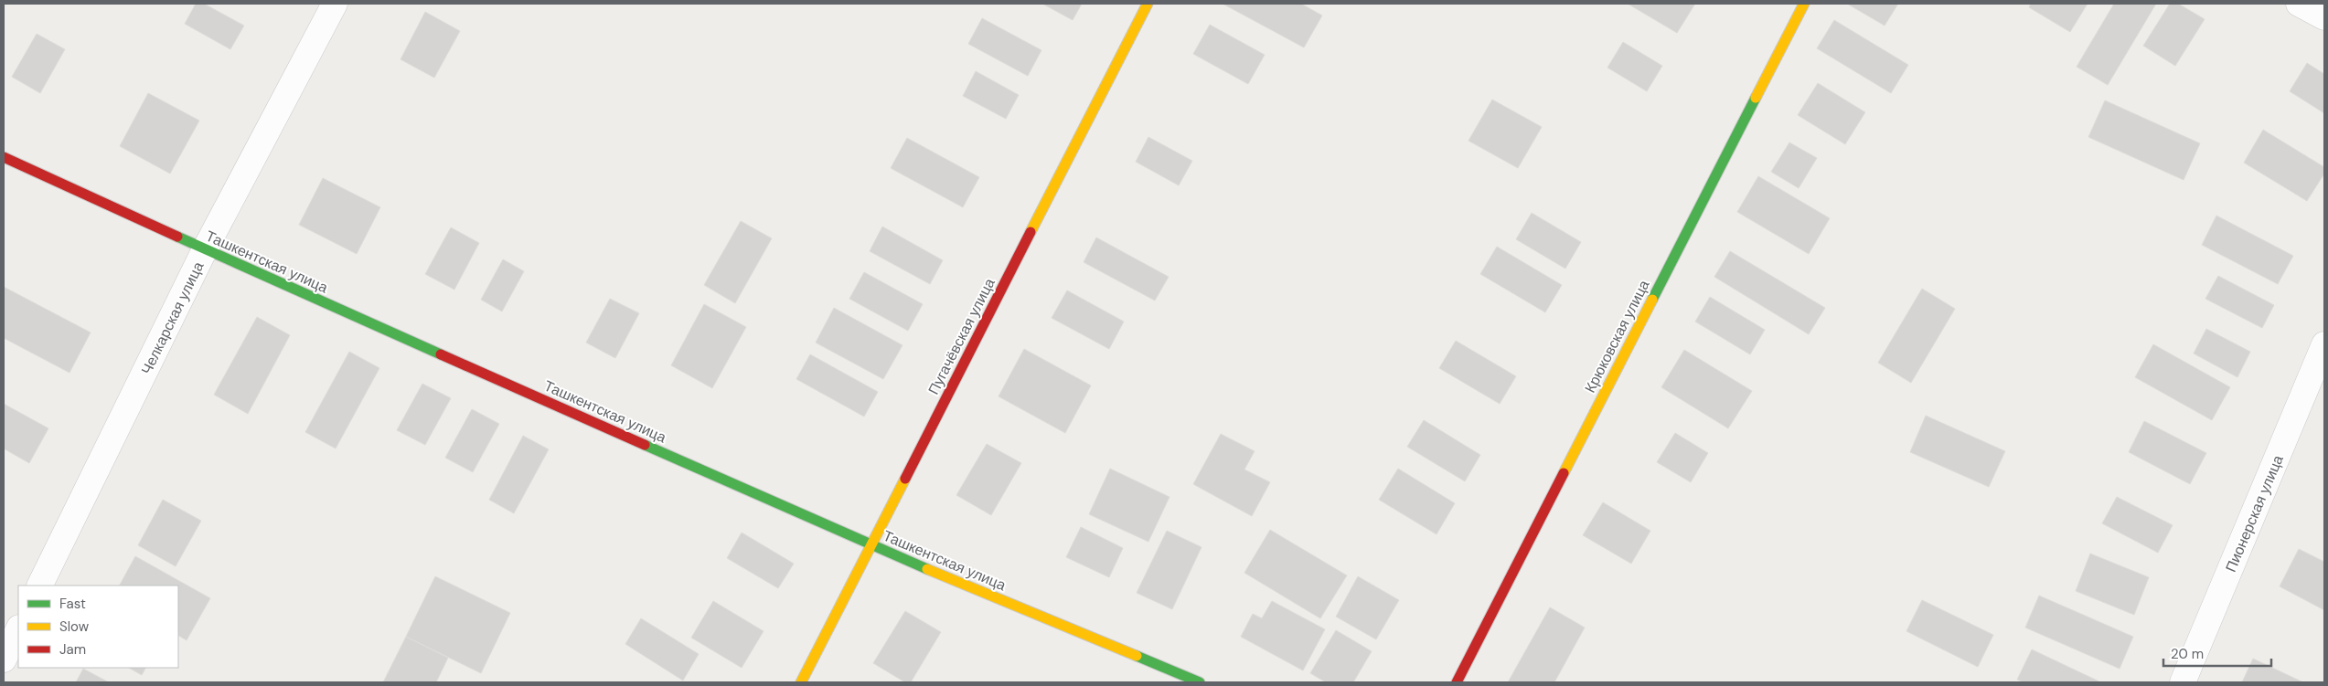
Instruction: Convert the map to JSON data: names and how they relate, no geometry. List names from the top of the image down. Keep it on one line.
{"streets":{"street":["Ташкентская улица","Челкарская улица","Пугачёвская улица","Крюковская улица","Пионерская улица"]},"crossings":[["Ташкентская улица","Челкарская улица"],["Ташкентская улица","Пугачёвская улица"]],"legend":["Fast","Slow","Jam"],"scale_bar":"20 m"}
